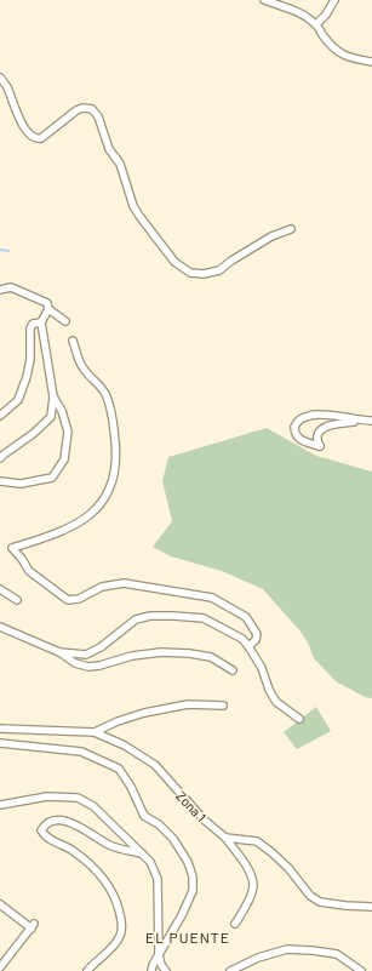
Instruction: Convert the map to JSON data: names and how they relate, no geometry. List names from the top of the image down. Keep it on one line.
{"streets":{"street":["Zona 1"]},"districts":["EL PUENTE"]}
